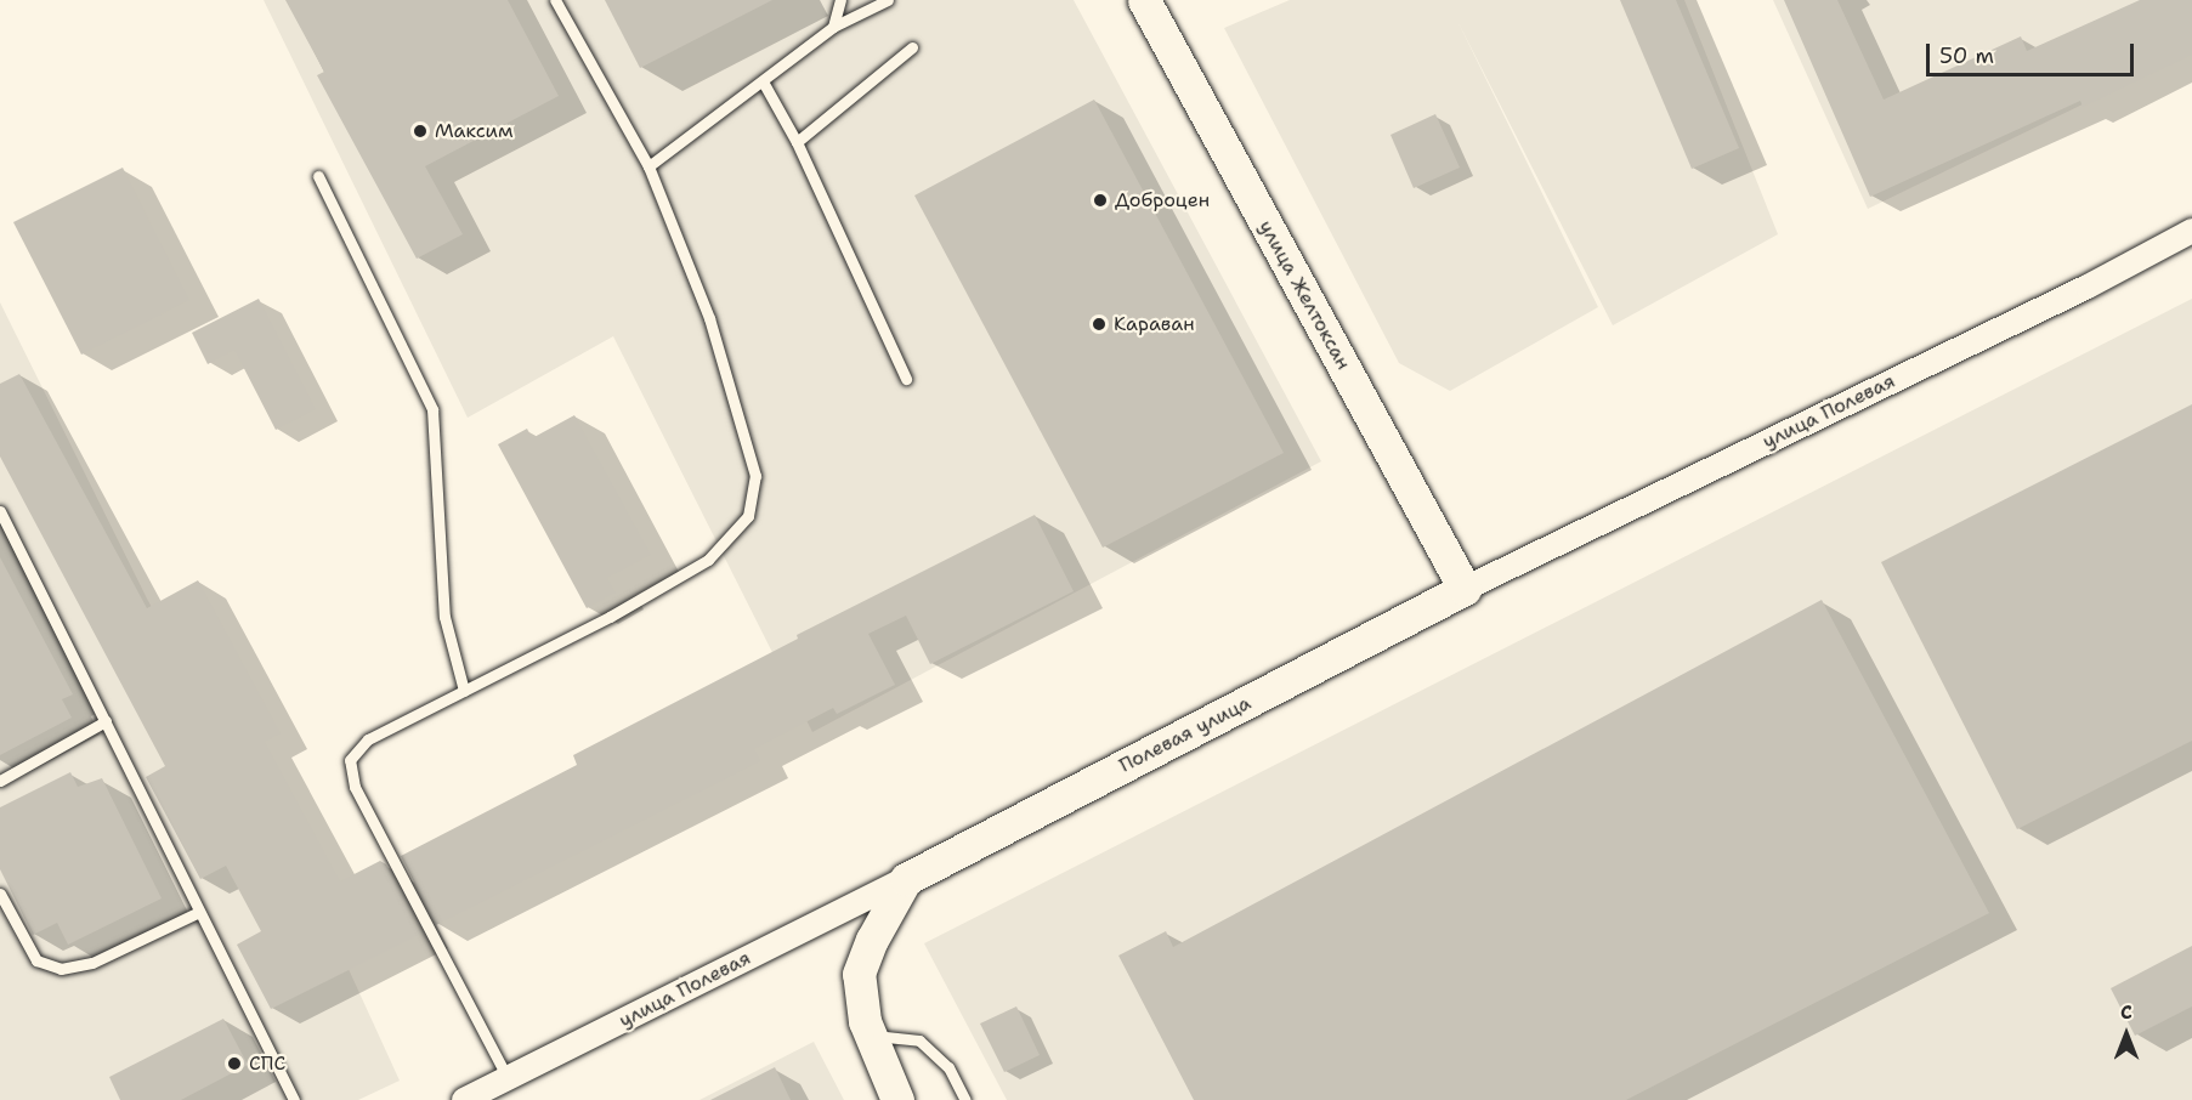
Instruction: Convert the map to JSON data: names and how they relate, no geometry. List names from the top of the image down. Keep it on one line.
{"streets":{"street":["улица Желтоксан","улица Полевая","Полевая улица"]},"crossings":[["улица Желтоксан","улица Полевая"],["улица Желтоксан","Полевая улица"],["улица Полевая","Полевая улица"]],"places":["Максим","Доброцен","Караван","СПС"],"scale_bar":"50 m","north":"top"}
